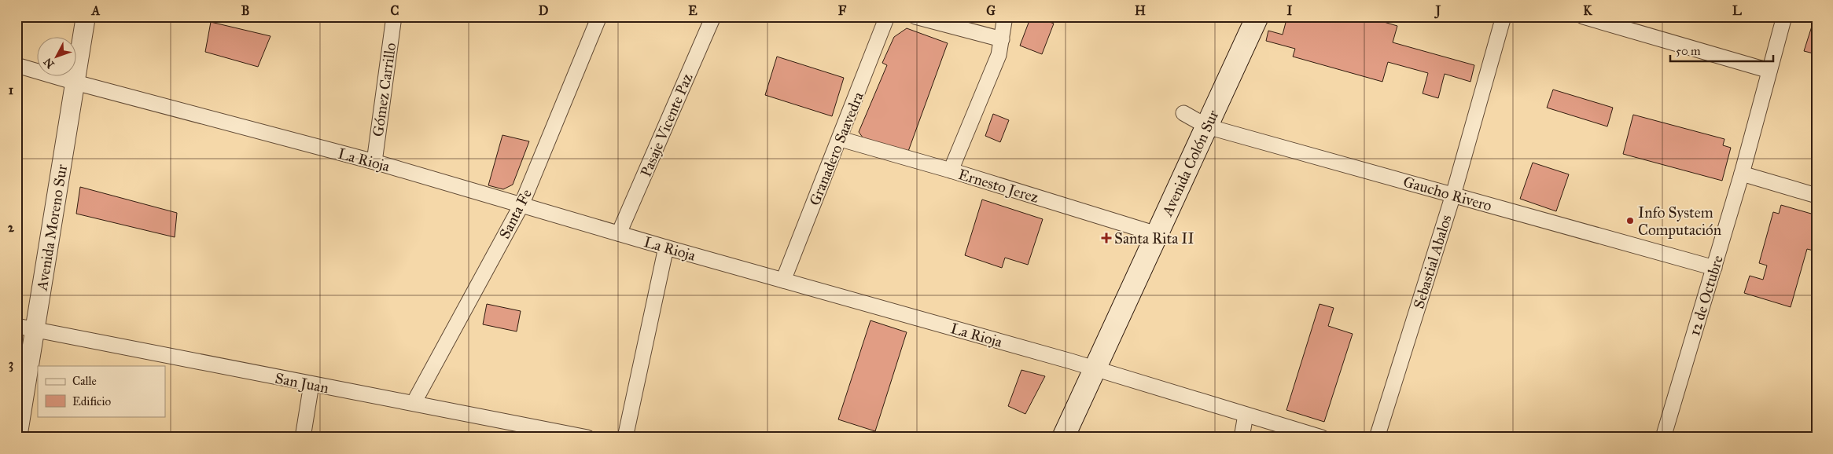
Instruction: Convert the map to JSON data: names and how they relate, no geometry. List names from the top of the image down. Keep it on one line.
{"streets":{"main road":["Avenida Colón Sur"],"street":["Gómez Carrillo","Pasaje Vicente Paz","Granadero Saavedra","La Rioja","Ernesto Jerez","Gaucho Rivero","Santa Fe","Avenida Moreno Sur","Sebastial Abalos","12 de Octubre","San Juan"]},"crossings":[["Gómez Carrillo","La Rioja"],["Pasaje Vicente Paz","La Rioja"],["Granadero Saavedra","La Rioja"],["Granadero Saavedra","Ernesto Jerez"],["La Rioja","Avenida Colón Sur"],["La Rioja","Santa Fe"],["La Rioja","Avenida Moreno Sur"],["Avenida Colón Sur","Ernesto Jerez"],["Avenida Colón Sur","Gaucho Rivero"],["Gaucho Rivero","Sebastial Abalos"],["Gaucho Rivero","12 de Octubre"],["Santa Fe","San Juan"],["Avenida Moreno Sur","San Juan"]],"places":{"other":["Info System Computación"],"health":["Santa Rita II"]},"legend":["Calle","Edificio"],"scale_bar":"50 m","north":"bottom left","grid":{"columns":["A","B","C","D","E","F","G","H","I","J","K","L"],"rows":["1","2","3"]}}
